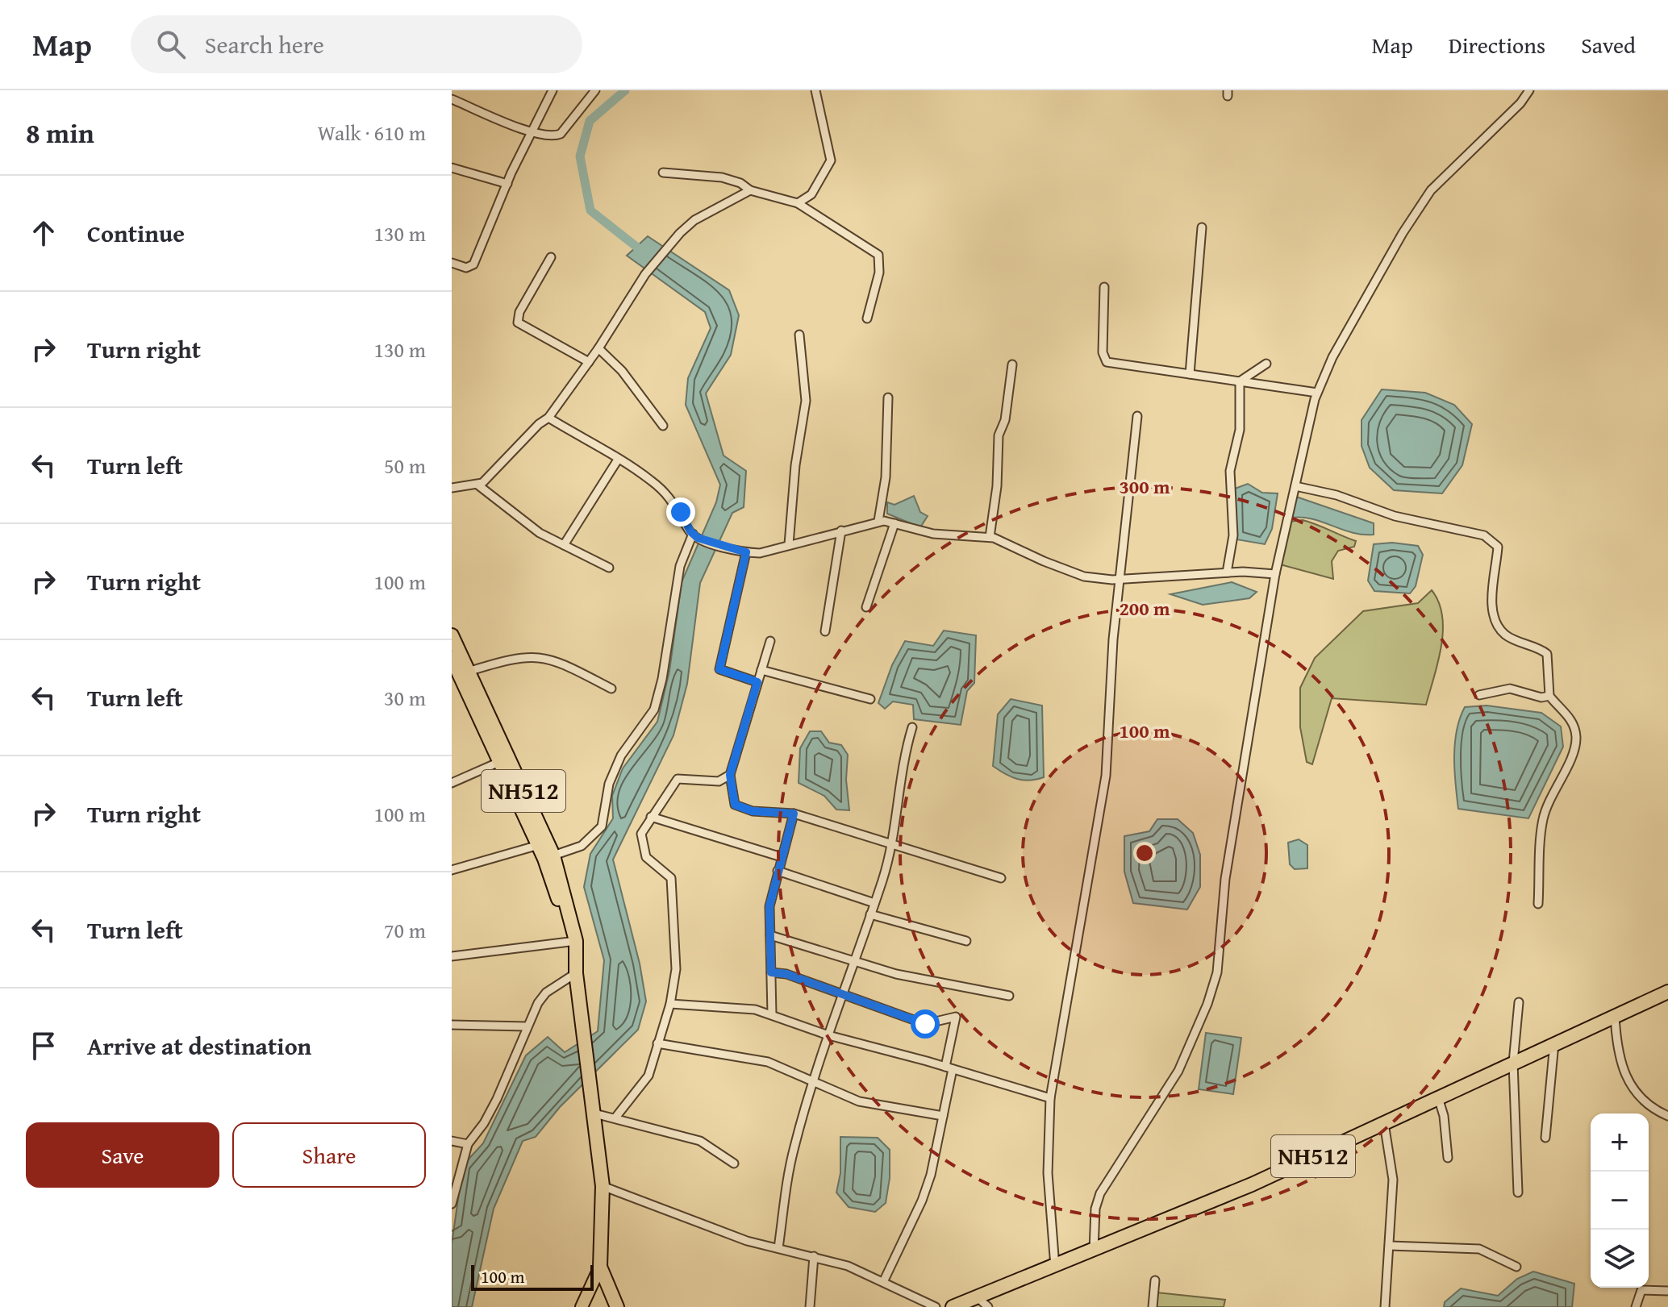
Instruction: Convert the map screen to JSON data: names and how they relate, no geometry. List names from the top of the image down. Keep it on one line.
{"streets":{"highway":["NH512"]},"scale_bar":"100 m","page":{"header":"Map","search":"Search here","nav":["Map","Directions","Saved"],"heading":["8 min","Walk · 610 m"],"list":[["Continue","130 m"],["Turn right","130 m"],["Turn left","50 m"],["Turn right","100 m"],["Turn left","30 m"],["Turn right","100 m"],["Turn left","70 m"],"Arrive at destination"],"buttons":["Save","Share"],"map_buttons":["+","−"],"scale":"100 m"},"rings":["300 m","200 m","100 m"]}
